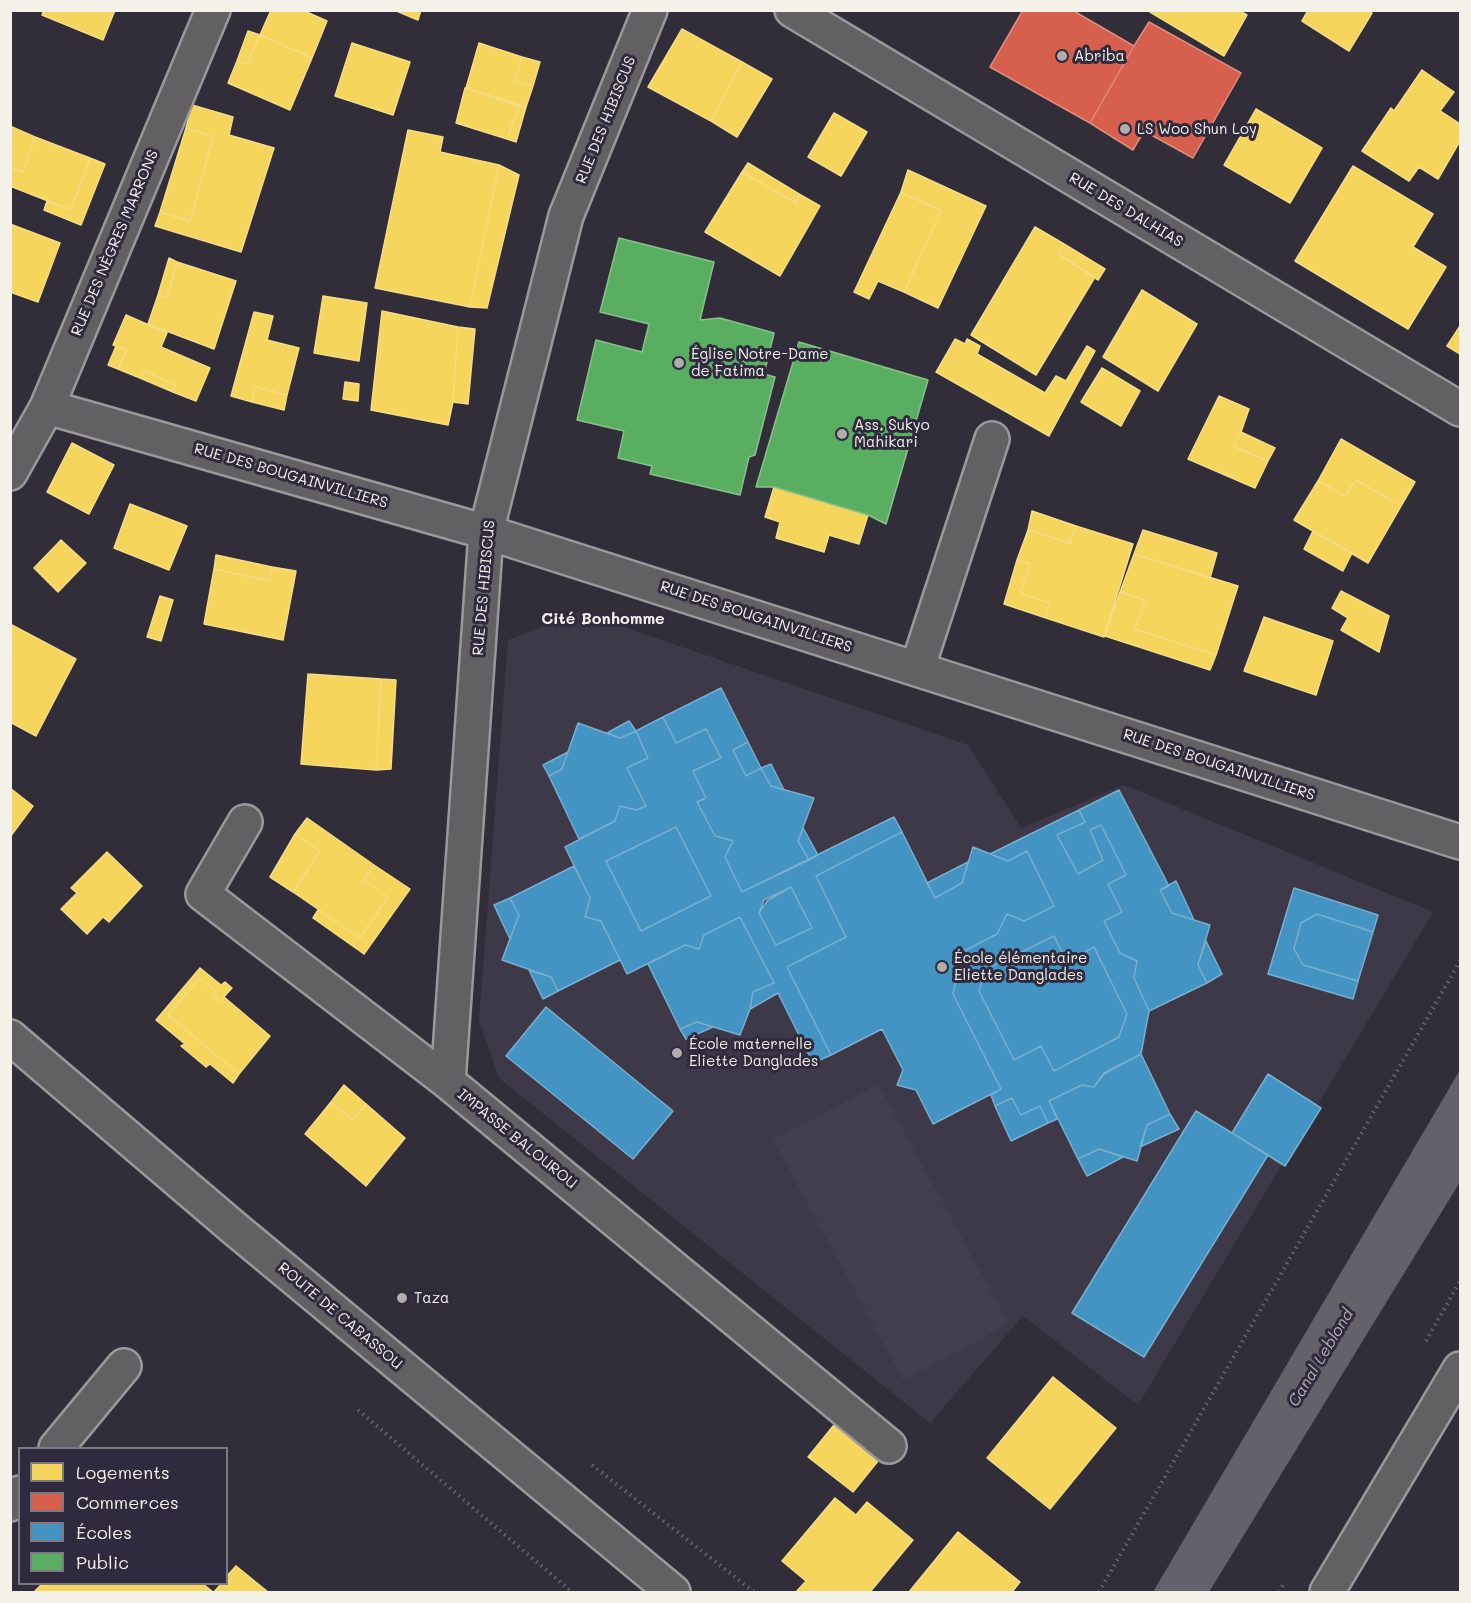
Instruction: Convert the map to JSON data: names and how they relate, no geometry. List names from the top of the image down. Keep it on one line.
{"streets":{"street":["RUE DES HIBISCUS","RUE DES DALHIAS","RUE DES NÈGRES MARRONS","RUE DES BOUGAINVILLIERS","IMPASSE BALOUROU","ROUTE DE CABASSOU"]},"crossings":[["RUE DES HIBISCUS","RUE DES BOUGAINVILLIERS"],["RUE DES HIBISCUS","IMPASSE BALOUROU"],["RUE DES NÈGRES MARRONS","RUE DES BOUGAINVILLIERS"]],"districts":["Cité Bonhomme"],"water":["Canal Leblond"],"places":["Abriba","LS Woo Shun Loy","Église Notre-Dame de Fatima","Ass. Sukyo Mahikari","École élémentaire Eliette Danglades","École maternelle Eliette Danglades","Taza"],"legend":["Logements","Commerces","Écoles","Public"]}
